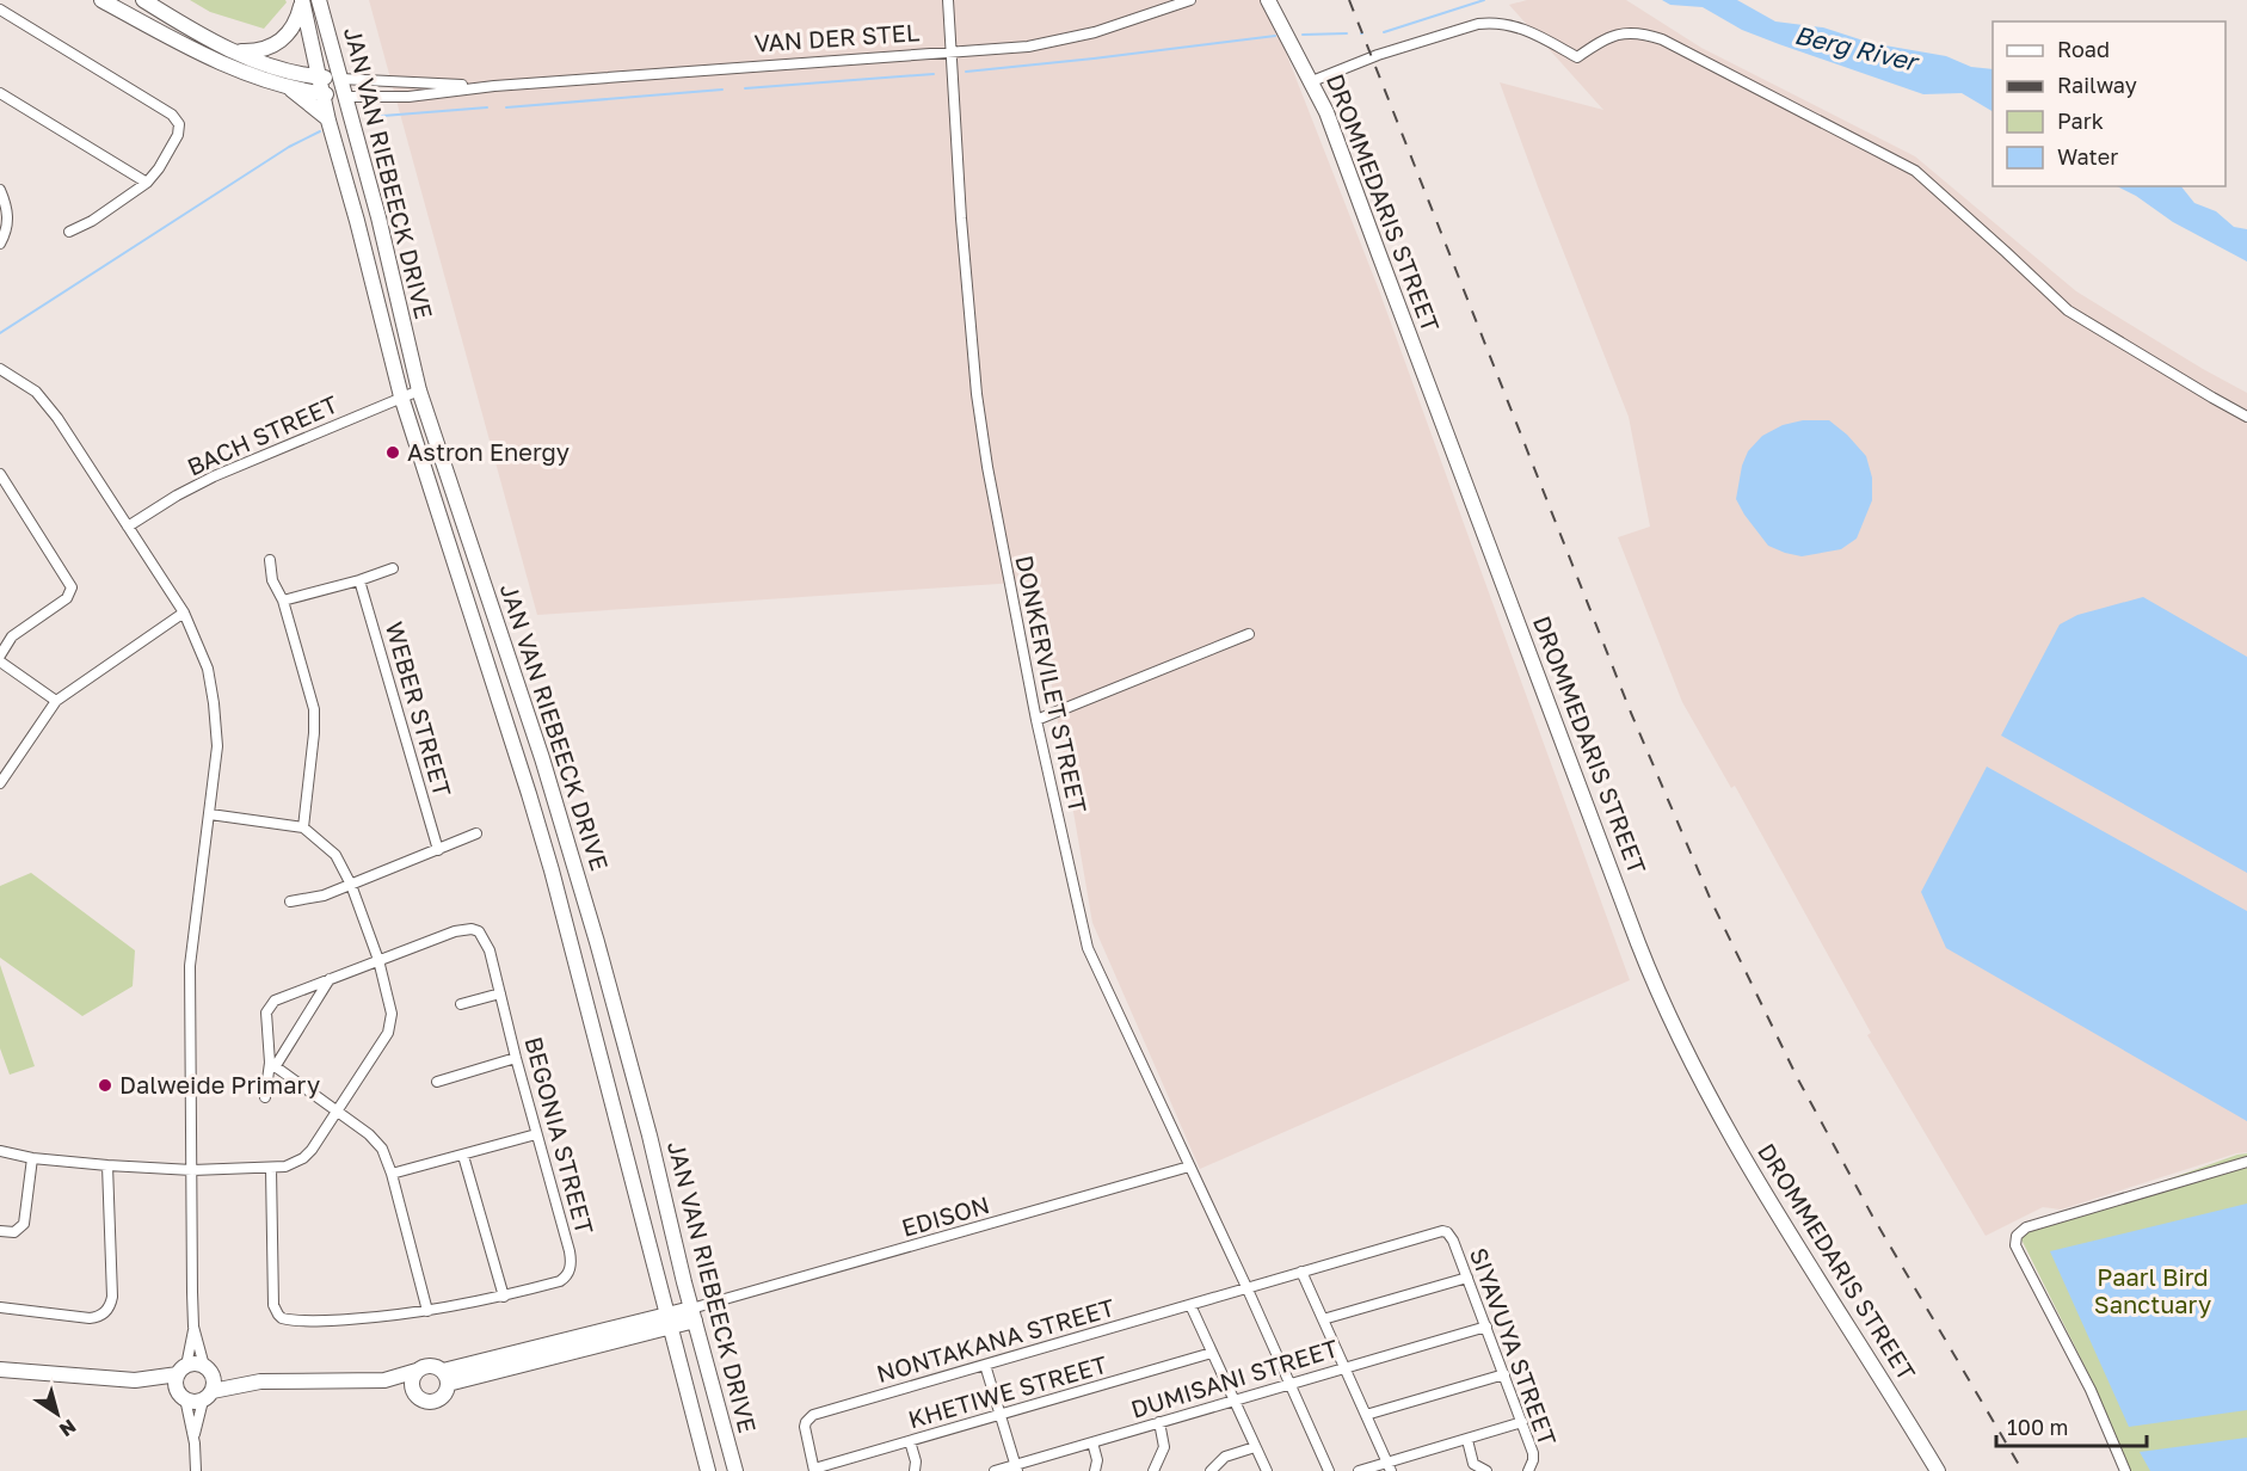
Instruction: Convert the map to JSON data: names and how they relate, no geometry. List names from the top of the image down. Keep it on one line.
{"streets":{"main road":["VAN DER STEL","JAN VAN RIEBEECK DRIVE","DROMMEDARIS STREET"],"street":["BACH STREET","DONKERVILET STREET","WEBER STREET","BEGONIA STREET","EDISON","NONTAKANA STREET","SIYAVUYA STREET","DUMISANI STREET","KHETIWE STREET"]},"crossings":[["VAN DER STEL","JAN VAN RIEBEECK DRIVE"],["VAN DER STEL","DONKERVILET STREET"],["JAN VAN RIEBEECK DRIVE","BACH STREET"],["JAN VAN RIEBEECK DRIVE","EDISON"],["DONKERVILET STREET","EDISON"],["DONKERVILET STREET","NONTAKANA STREET"],["DONKERVILET STREET","SIYAVUYA STREET"],["DONKERVILET STREET","DUMISANI STREET"],["NONTAKANA STREET","SIYAVUYA STREET"],["NONTAKANA STREET","KHETIWE STREET"],["SIYAVUYA STREET","DUMISANI STREET"]],"water":["Berg River"],"parks":["Paarl Bird Sanctuary"],"places":["Astron Energy","Dalweide Primary"],"legend":["Road","Railway","Park","Water"],"scale_bar":"100 m","north":"bottom right"}
